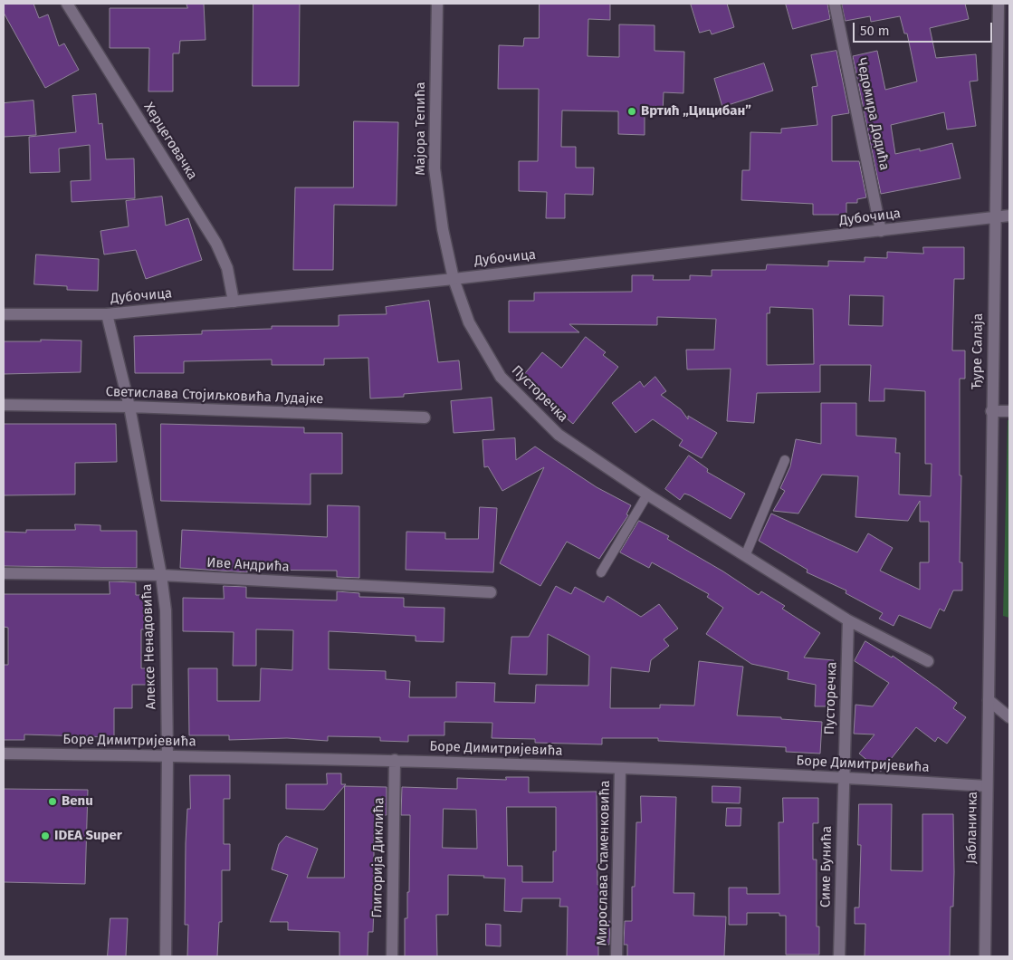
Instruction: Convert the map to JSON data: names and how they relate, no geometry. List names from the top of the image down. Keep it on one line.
{"streets":{"street":["Чедомира Додића","Мајора Тепића","Херцеговачка","Дубочица","Ђуре Салаја","Пусторечка","Светислава Стојиљковића Лудајке","Иве Андрића","Алексе Ненадовића","Боре Димитријевића","Јабланичка","Глигорија Диклића","Мирослава Стаменковића","Симе Бунића"]},"crossings":[["Чедомира Додића","Дубочица"],["Мајора Тепића","Дубочица"],["Мајора Тепића","Пусторечка"],["Херцеговачка","Дубочица"],["Дубочица","Ђуре Салаја"],["Дубочица","Пусторечка"],["Дубочица","Алексе Ненадовића"],["Ђуре Салаја","Јабланичка"],["Пусторечка","Боре Димитријевића"],["Пусторечка","Симе Бунића"],["Светислава Стојиљковића Лудајке","Алексе Ненадовића"],["Иве Андрића","Алексе Ненадовића"],["Алексе Ненадовића","Боре Димитријевића"],["Боре Димитријевића","Јабланичка"],["Боре Димитријевића","Глигорија Диклића"],["Боре Димитријевића","Мирослава Стаменковића"],["Боре Димитријевића","Симе Бунића"]],"places":["Вртић „Цицибан”","Benu","IDEA Super"],"scale_bar":"50 m"}
